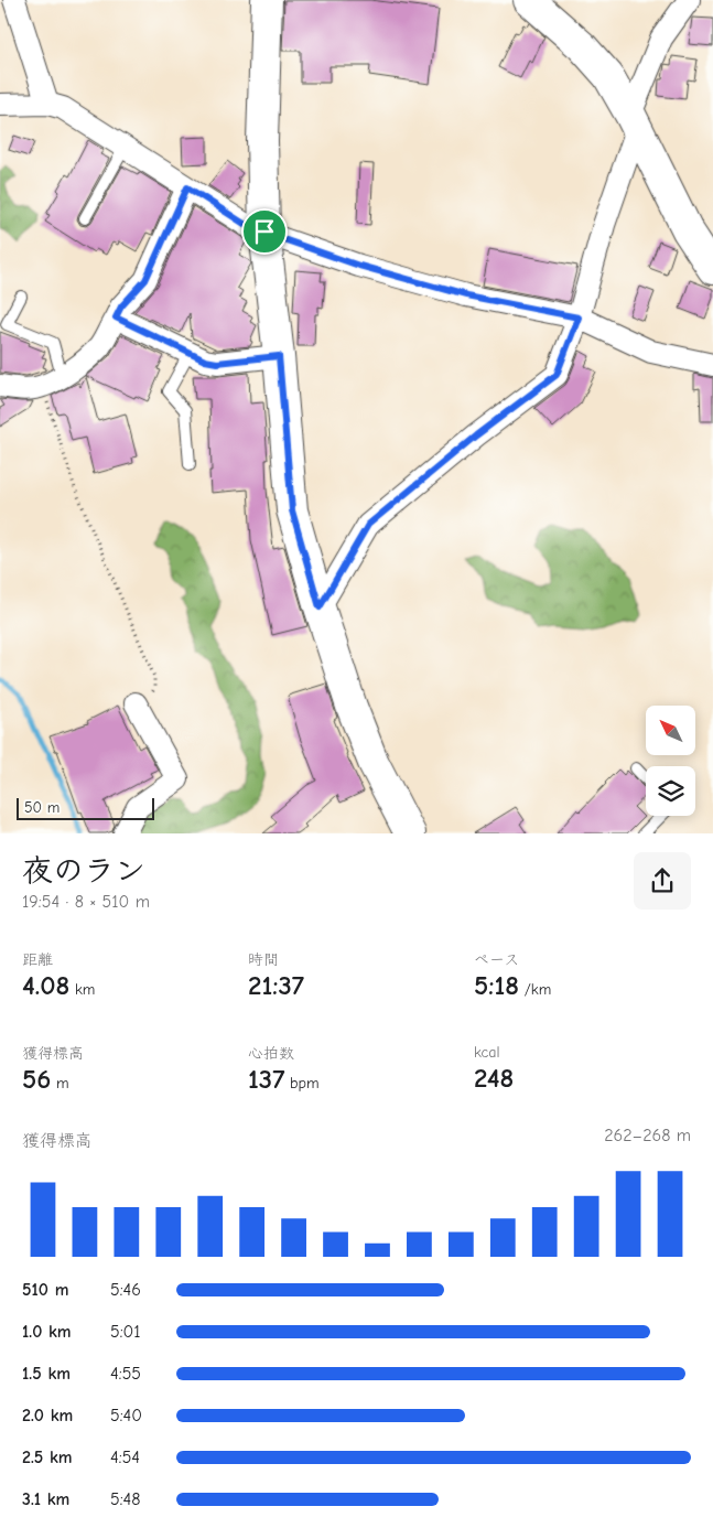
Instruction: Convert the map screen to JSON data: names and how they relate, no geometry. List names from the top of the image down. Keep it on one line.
{"scale_bar":"50 m","north":"top left","page":{"scale":"50 m","heading":["夜のラン","19:54 · 8 × 510 m"],"stats":[["距離","4.08 km"],["時間","21:37"],["ペース","5:18 /km"],["獲得標高","56 m"],["心拍数","137 bpm"],["kcal","248"]],"chart":["獲得標高","262–268 m"],"list":[{"name":"510 m","note":"5:46"},{"name":"1.0 km","note":"5:01"},{"name":"1.5 km","note":"4:55"},{"name":"2.0 km","note":"5:40"},{"name":"2.5 km","note":"4:54"},{"name":"3.1 km","note":"5:48"}]}}
